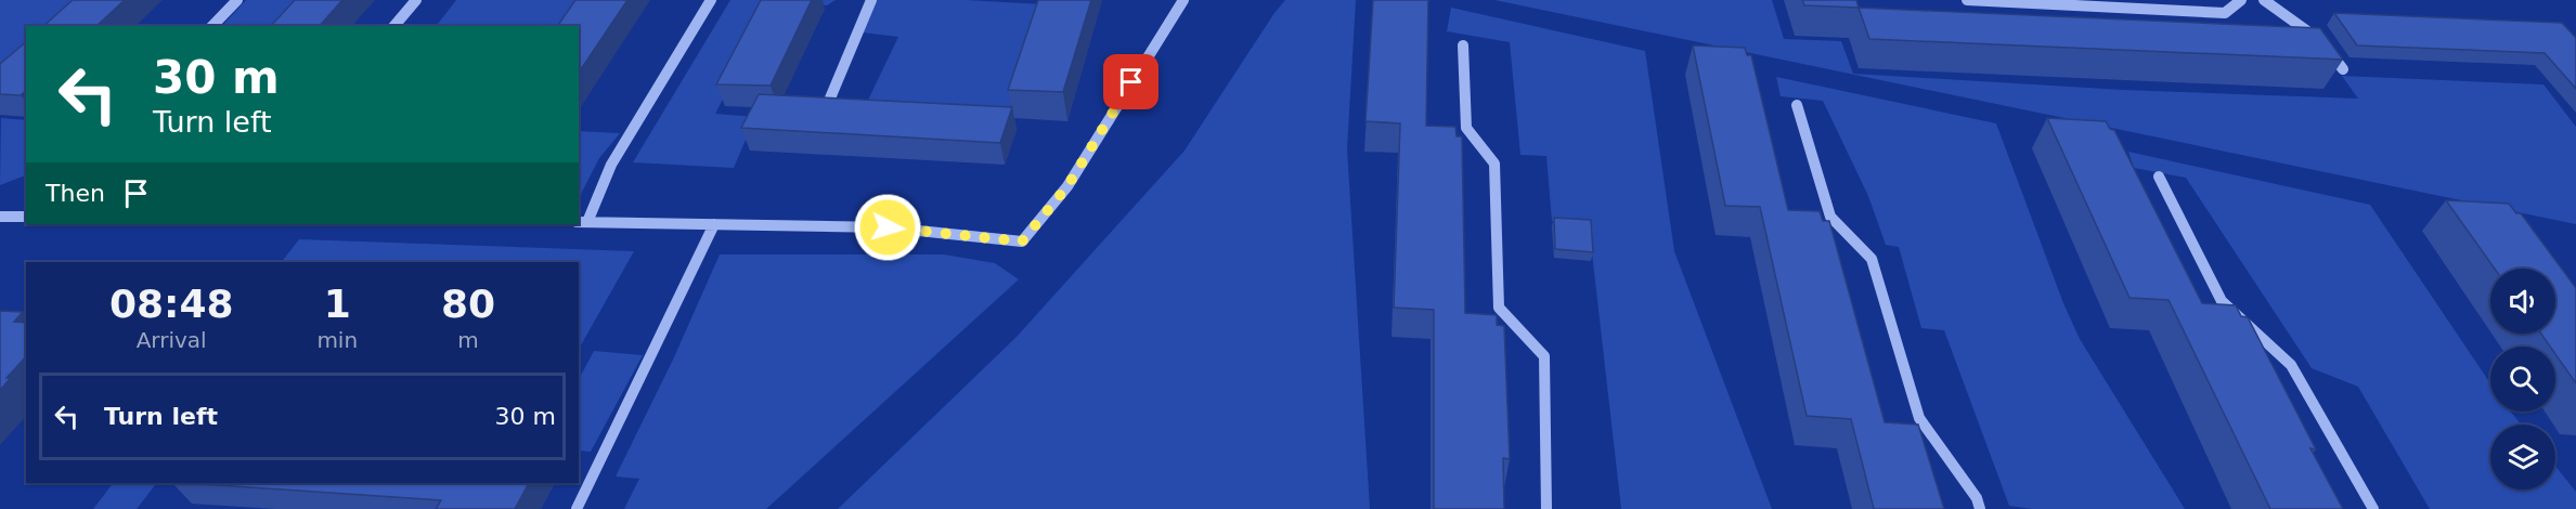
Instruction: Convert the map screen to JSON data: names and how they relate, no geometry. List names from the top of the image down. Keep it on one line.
{"page":{"turn":["30 m","Turn left"],"then":"Then","eta":["08:48","Arrival","1","min","80","m"],"list":[{"name":"Turn left","value":"30 m"}]}}
